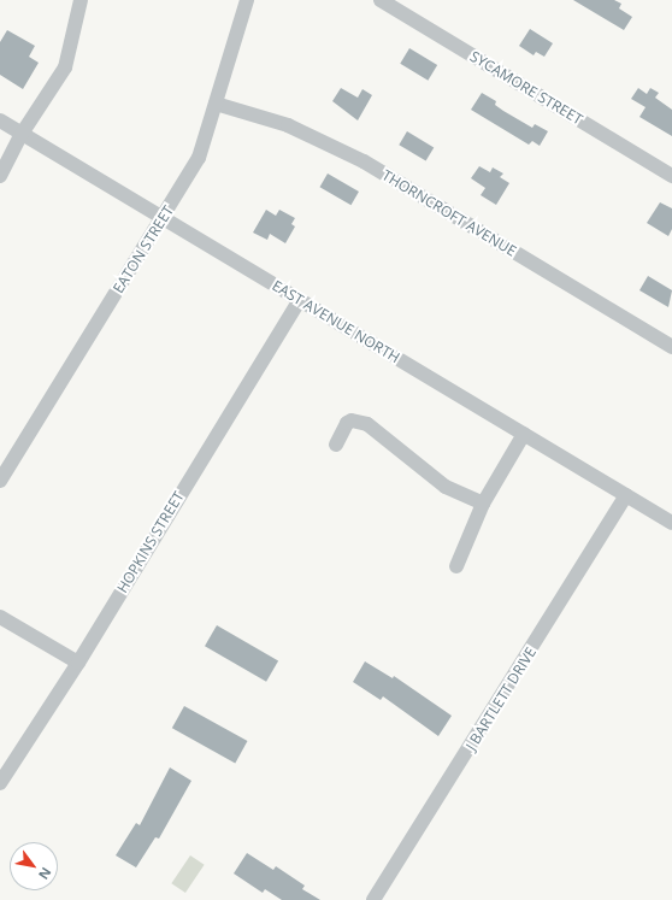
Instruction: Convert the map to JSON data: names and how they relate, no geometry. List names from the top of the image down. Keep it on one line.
{"streets":{"street":["SYCAMORE STREET","THORNCROFT AVENUE","EATON STREET","EAST AVENUE NORTH","HOPKINS STREET","J BARTLETT DRIVE"]},"crossings":[["THORNCROFT AVENUE","EATON STREET"],["EATON STREET","EAST AVENUE NORTH"],["EAST AVENUE NORTH","HOPKINS STREET"],["EAST AVENUE NORTH","J BARTLETT DRIVE"]],"north":"bottom right"}
